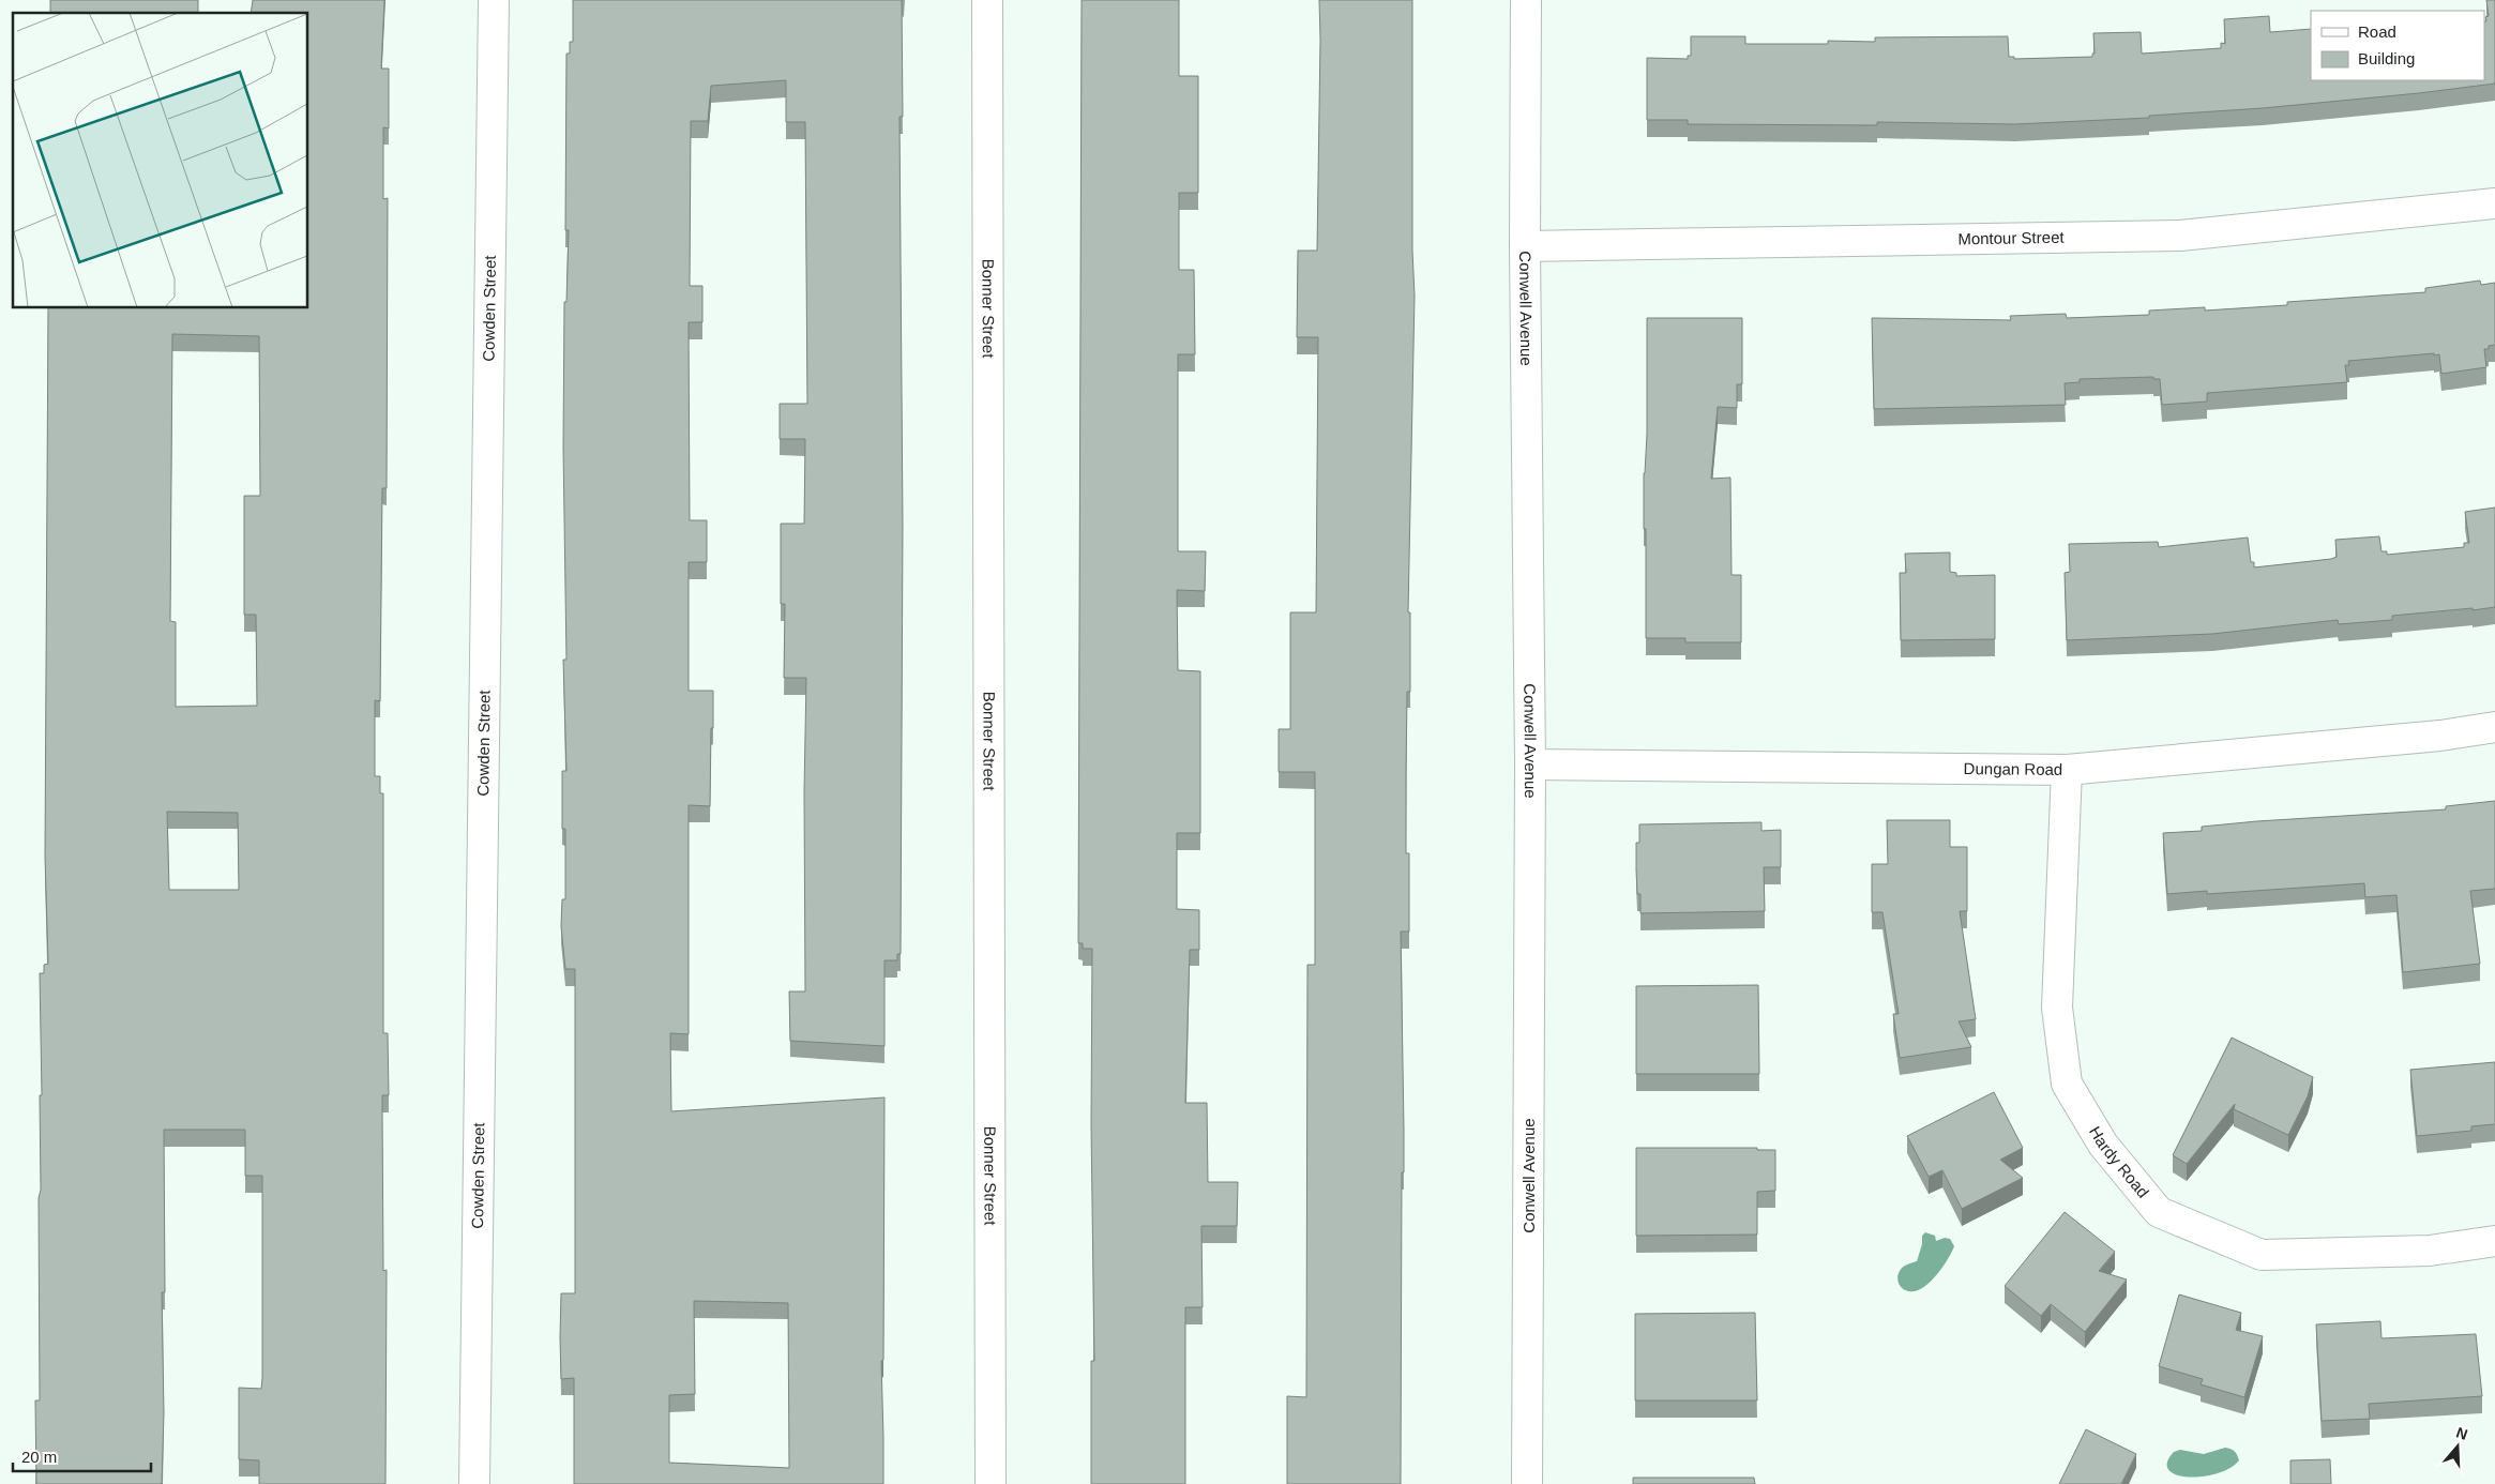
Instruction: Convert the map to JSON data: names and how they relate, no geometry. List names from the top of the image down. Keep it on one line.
{"streets":{"street":["Montour Street","Cowden Street","Bonner Street","Conwell Avenue","Dungan Road","Hardy Road"]},"crossings":[["Montour Street","Conwell Avenue"],["Conwell Avenue","Dungan Road"],["Dungan Road","Hardy Road"]],"legend":["Road","Building"],"scale_bar":"20 m","north":"top"}
